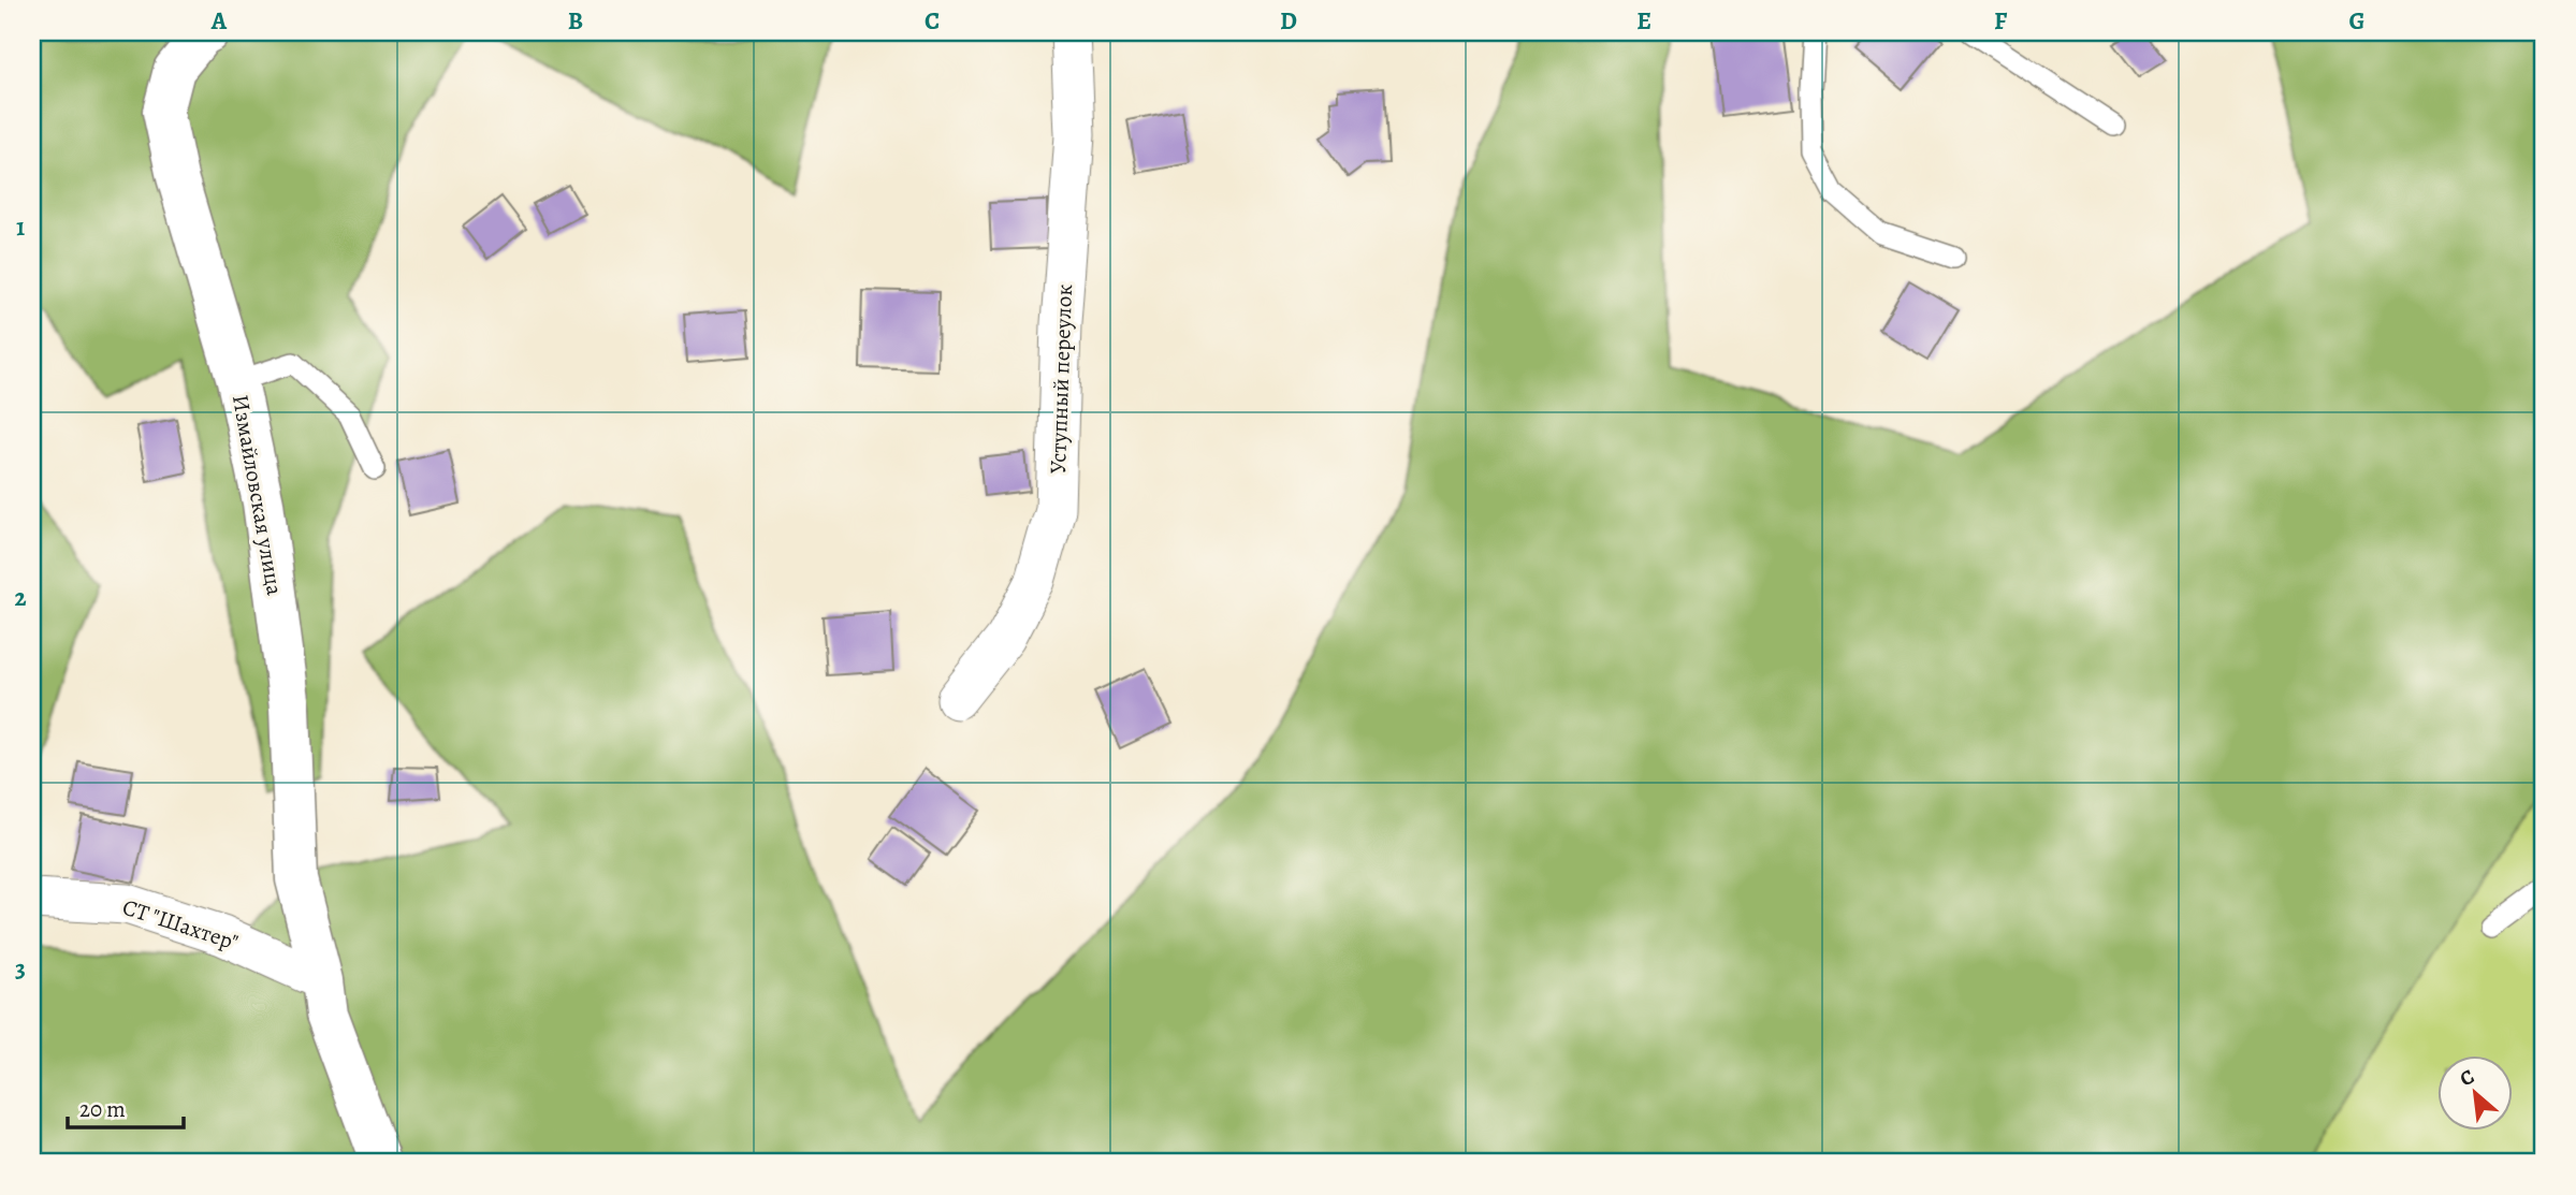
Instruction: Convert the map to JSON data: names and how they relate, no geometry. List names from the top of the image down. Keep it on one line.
{"streets":{"street":["Уступный переулок","Измайловская улица","СТ \"Шахтер\""]},"crossings":[["Измайловская улица","СТ \"Шахтер\""]],"scale_bar":"20 m","north":"top left","grid":{"columns":["A","B","C","D","E","F","G"],"rows":["1","2","3"]}}
